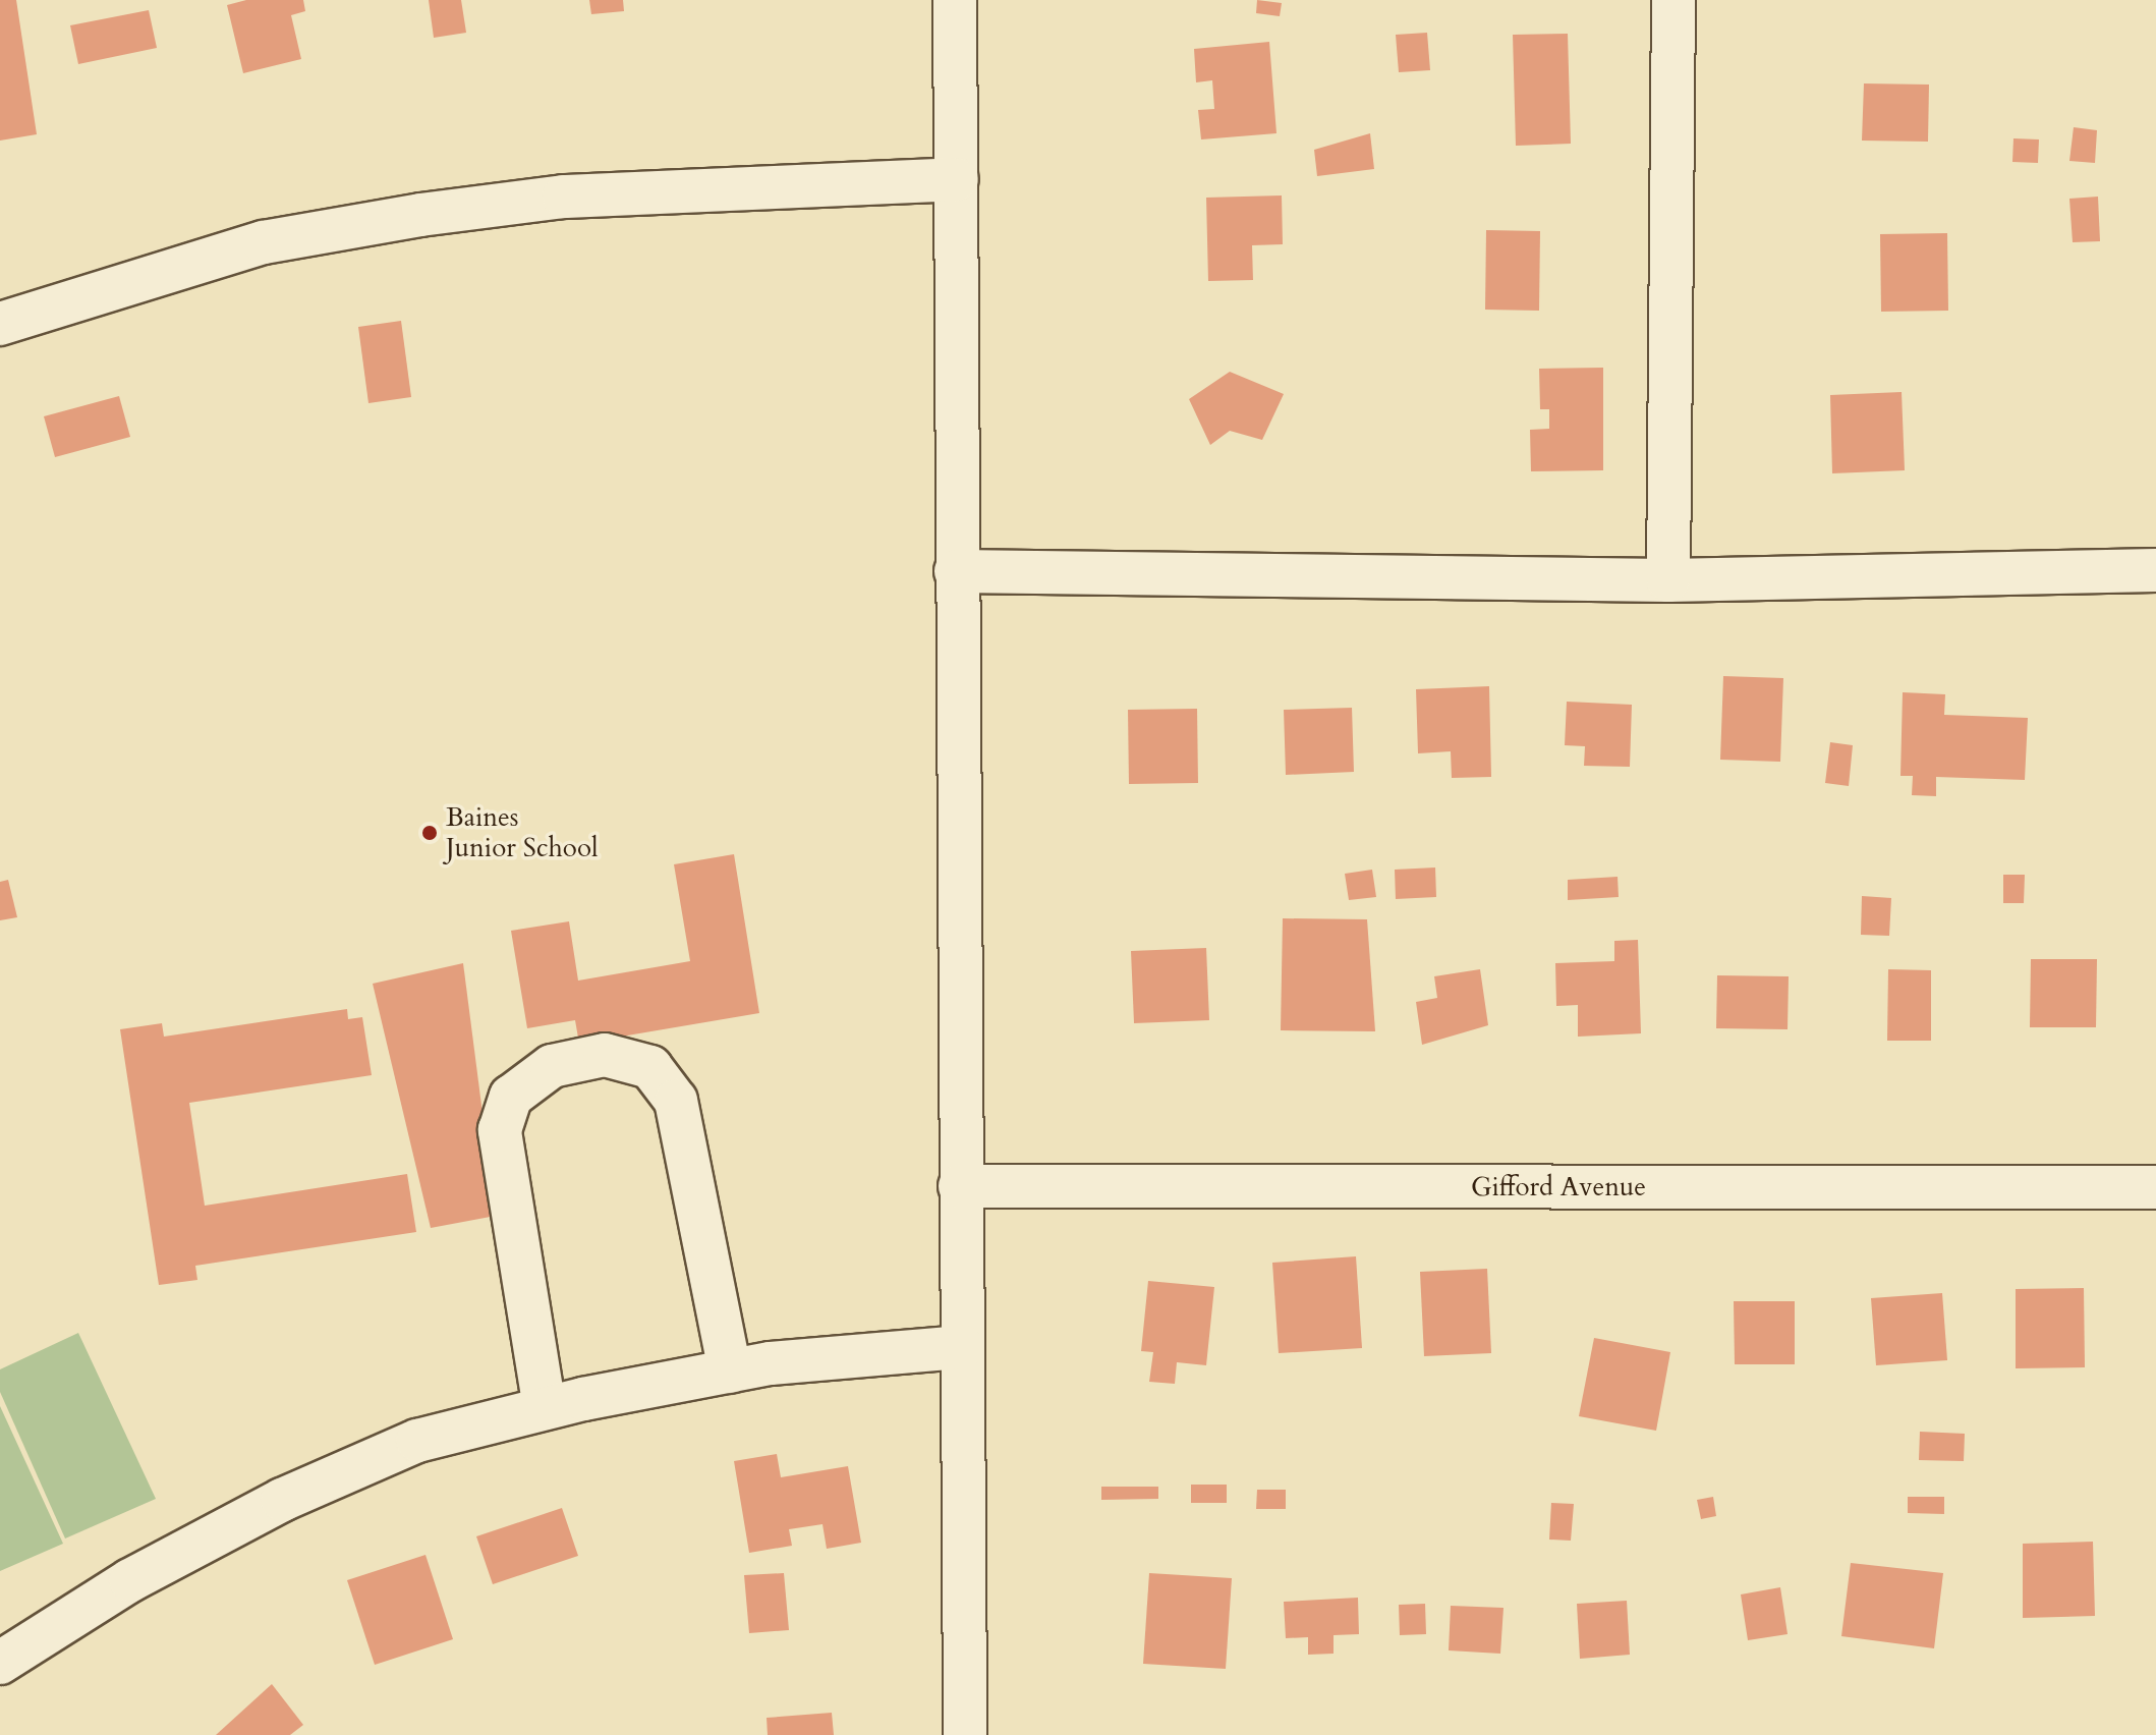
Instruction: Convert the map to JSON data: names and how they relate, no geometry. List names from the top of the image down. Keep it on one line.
{"streets":{"street":["Gifford Avenue"]},"places":["Baines Junior School"]}
